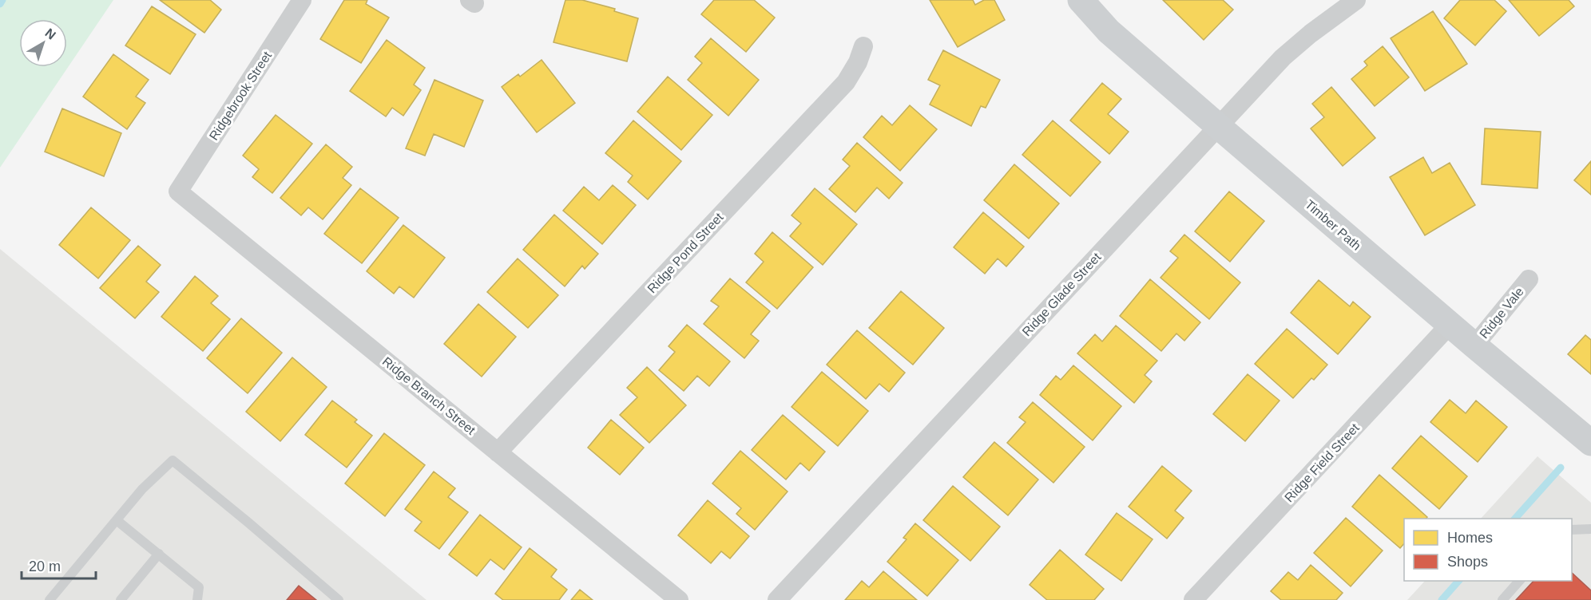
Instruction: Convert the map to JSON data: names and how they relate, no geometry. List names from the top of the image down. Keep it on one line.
{"streets":{"street":["Ridgebrook Street","Timber Path","Ridge Pond Street","Ridge Glade Street","Ridge Vale","Ridge Branch Street","Ridge Field Street"]},"crossings":[["Ridgebrook Street","Ridge Branch Street"],["Timber Path","Ridge Glade Street"],["Timber Path","Ridge Vale"],["Timber Path","Ridge Field Street"],["Ridge Pond Street","Ridge Branch Street"]],"legend":["Homes","Shops"],"scale_bar":"20 m","north":"top right"}
